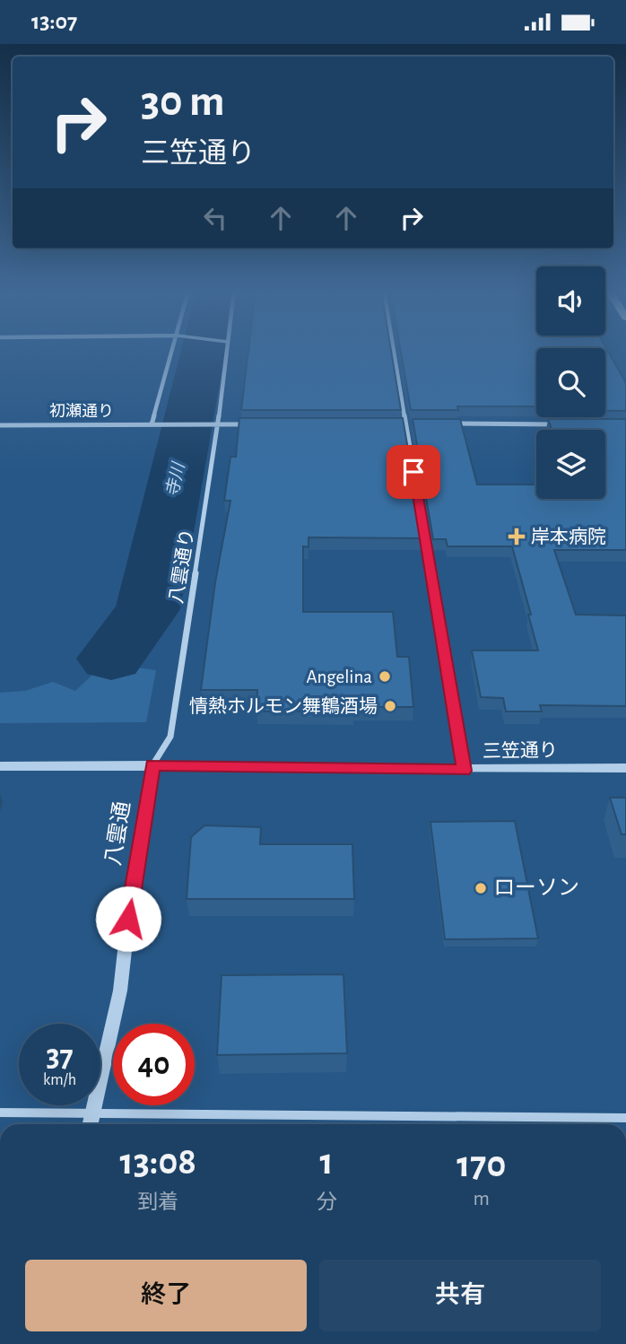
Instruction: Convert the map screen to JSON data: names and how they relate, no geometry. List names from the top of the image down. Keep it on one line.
{"streets":{"street":["初瀬通り","八雲通り","三笠通り","八雲通"]},"crossings":[["初瀬通り","八雲通り"],["八雲通り","三笠通り"],["八雲通り","八雲通"],["三笠通り","八雲通"]],"water":["寺川"],"places":{"health":["岸本病院"],"other":["Angelina","情熱ホルモン舞鶴酒場","ローソン"]},"page":{"status":"13:07","turn":["30 m","三笠通り"],"speed":"37 km/h","limit":"40","eta":["13:08","到着","1","分","170","m"],"buttons":["終了","共有"]}}
